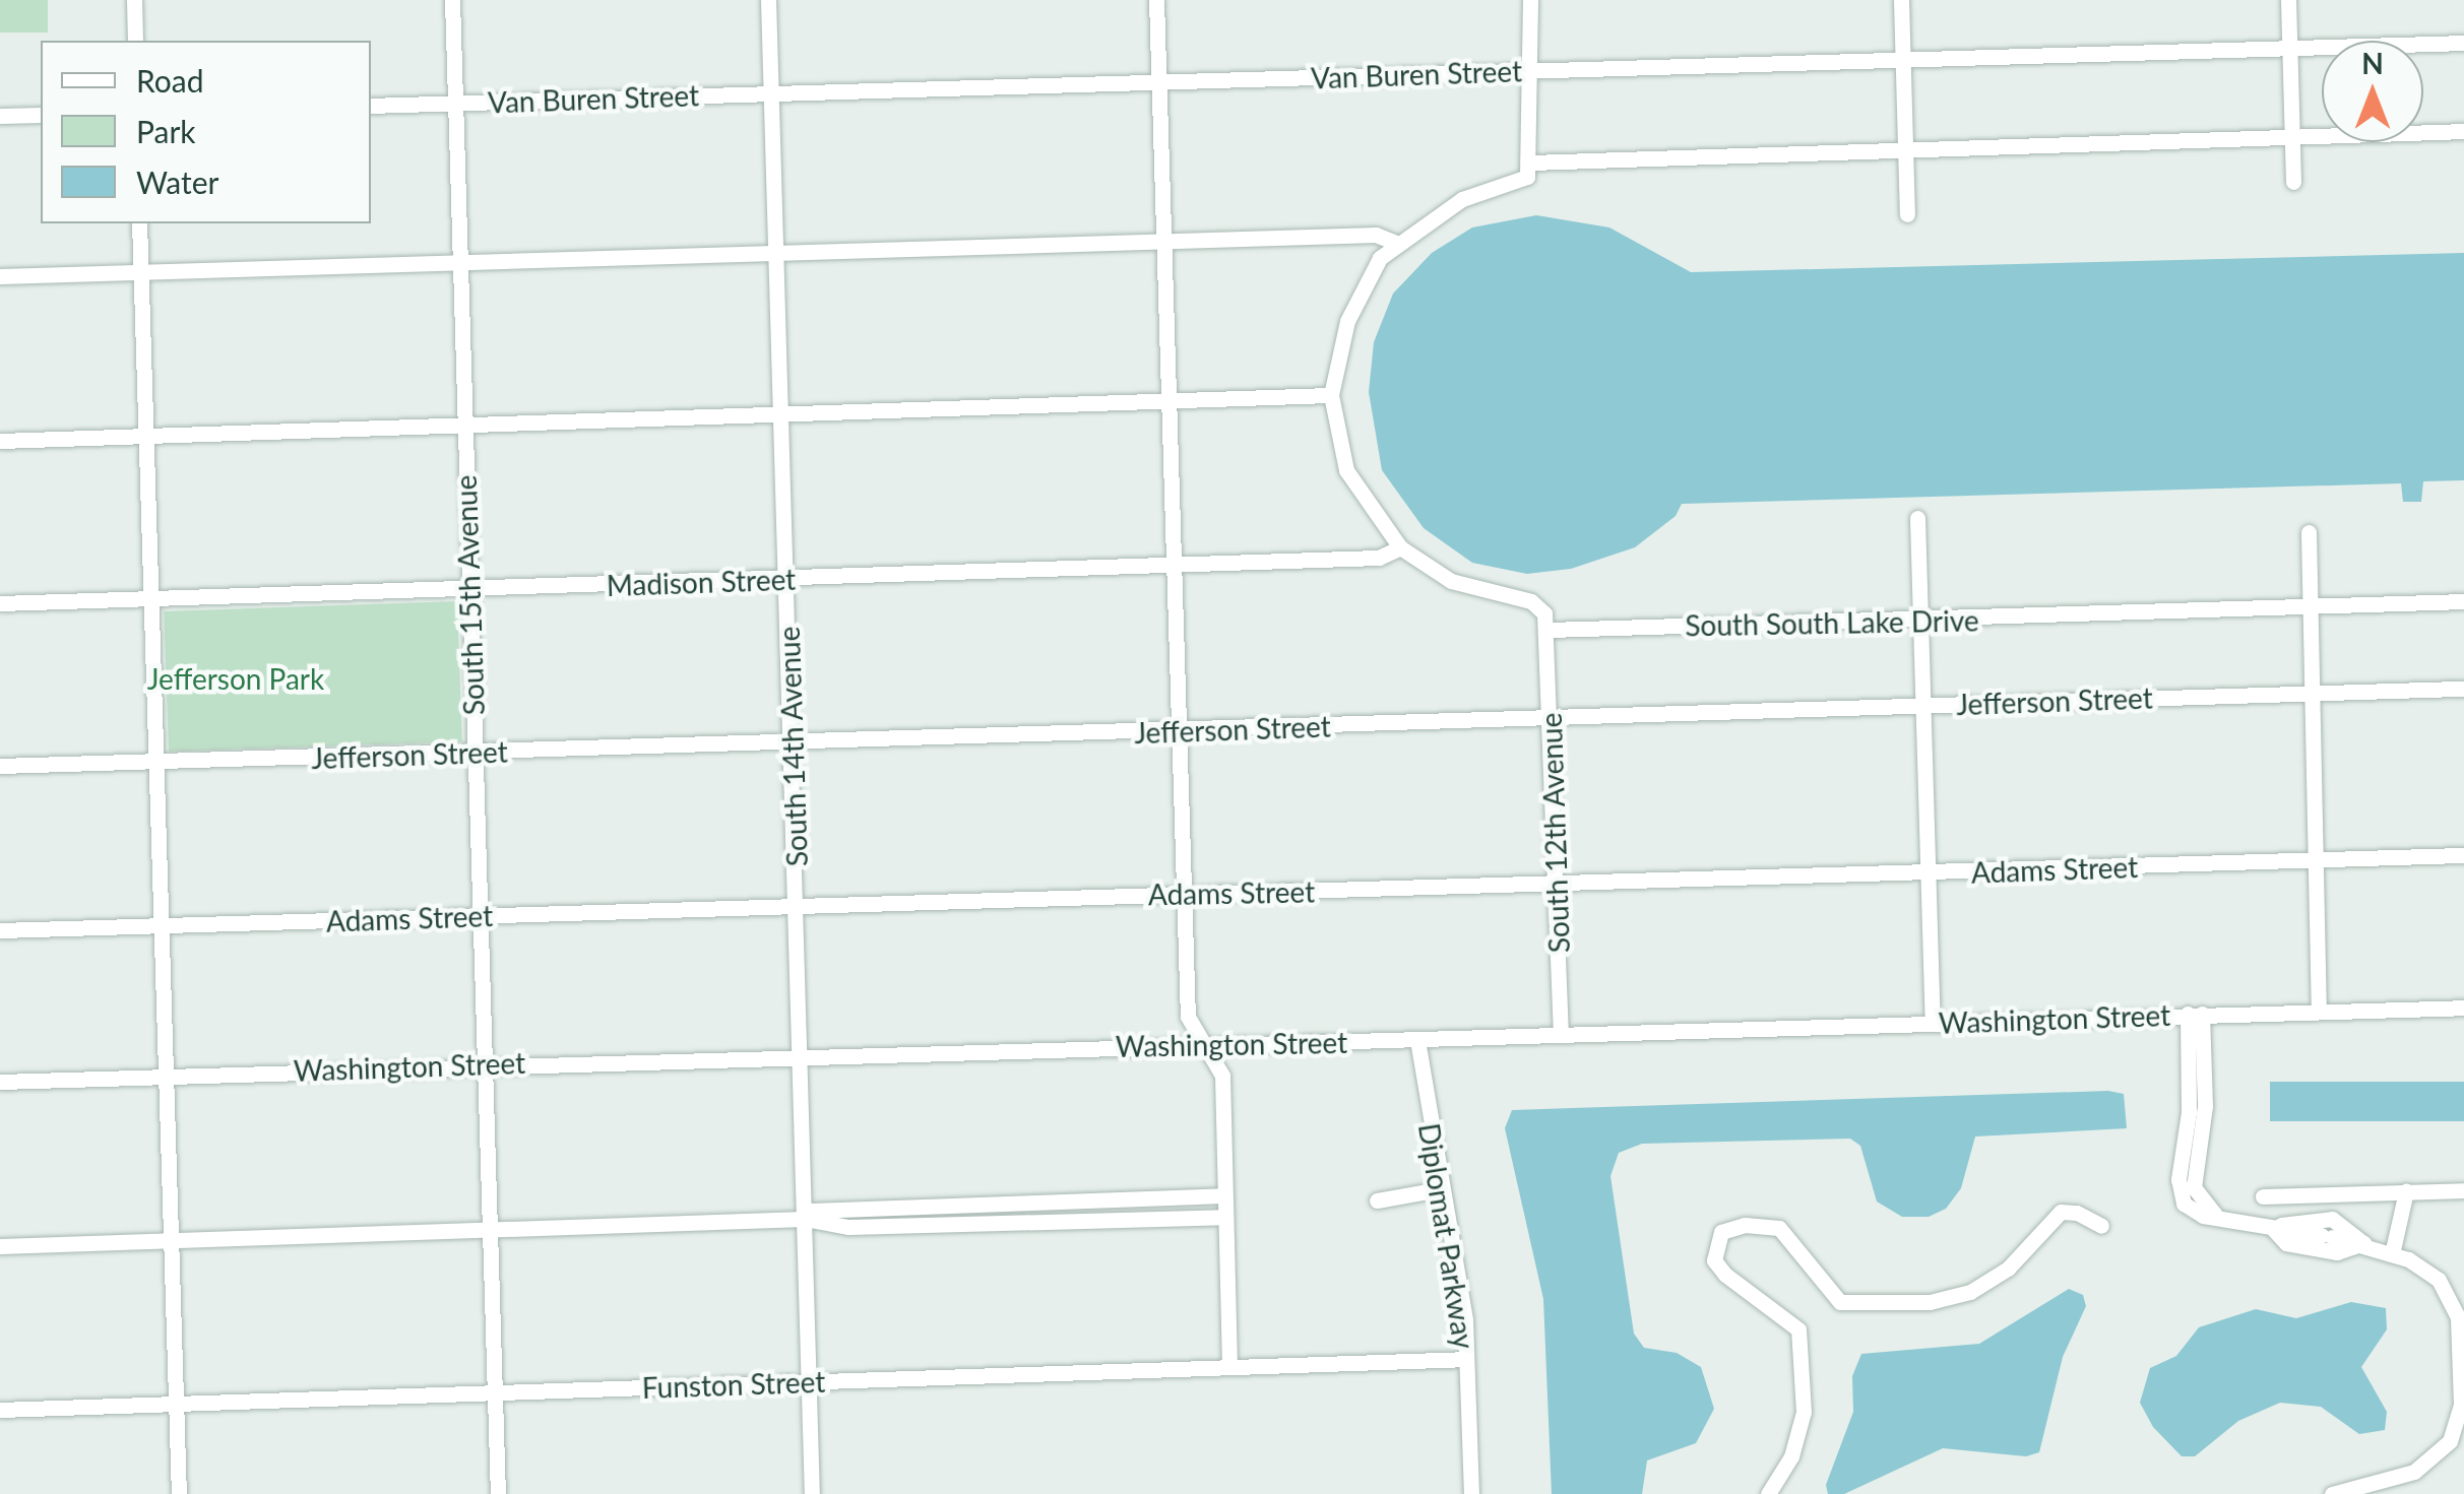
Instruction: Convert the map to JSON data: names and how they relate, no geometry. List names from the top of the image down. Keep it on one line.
{"streets":{"street":["Van Buren Street","Madison Street","South 15th Avenue","South South Lake Drive","Jefferson Street","South 14th Avenue","South 12th Avenue","Adams Street","Washington Street","Diplomat Parkway","Funston Street"]},"crossings":[["Van Buren Street","South 15th Avenue"],["Van Buren Street","South 14th Avenue"],["Madison Street","South 15th Avenue"],["Madison Street","South 14th Avenue"],["South 15th Avenue","Jefferson Street"],["South 15th Avenue","Adams Street"],["South 15th Avenue","Washington Street"],["South 15th Avenue","Funston Street"],["South South Lake Drive","South 12th Avenue"],["Jefferson Street","South 14th Avenue"],["Jefferson Street","South 12th Avenue"],["South 14th Avenue","Adams Street"],["South 14th Avenue","Washington Street"],["South 14th Avenue","Funston Street"],["South 12th Avenue","Adams Street"],["South 12th Avenue","Washington Street"],["Washington Street","Diplomat Parkway"],["Diplomat Parkway","Funston Street"]],"parks":["Jefferson Park"],"legend":["Road","Park","Water"],"north":"top"}
